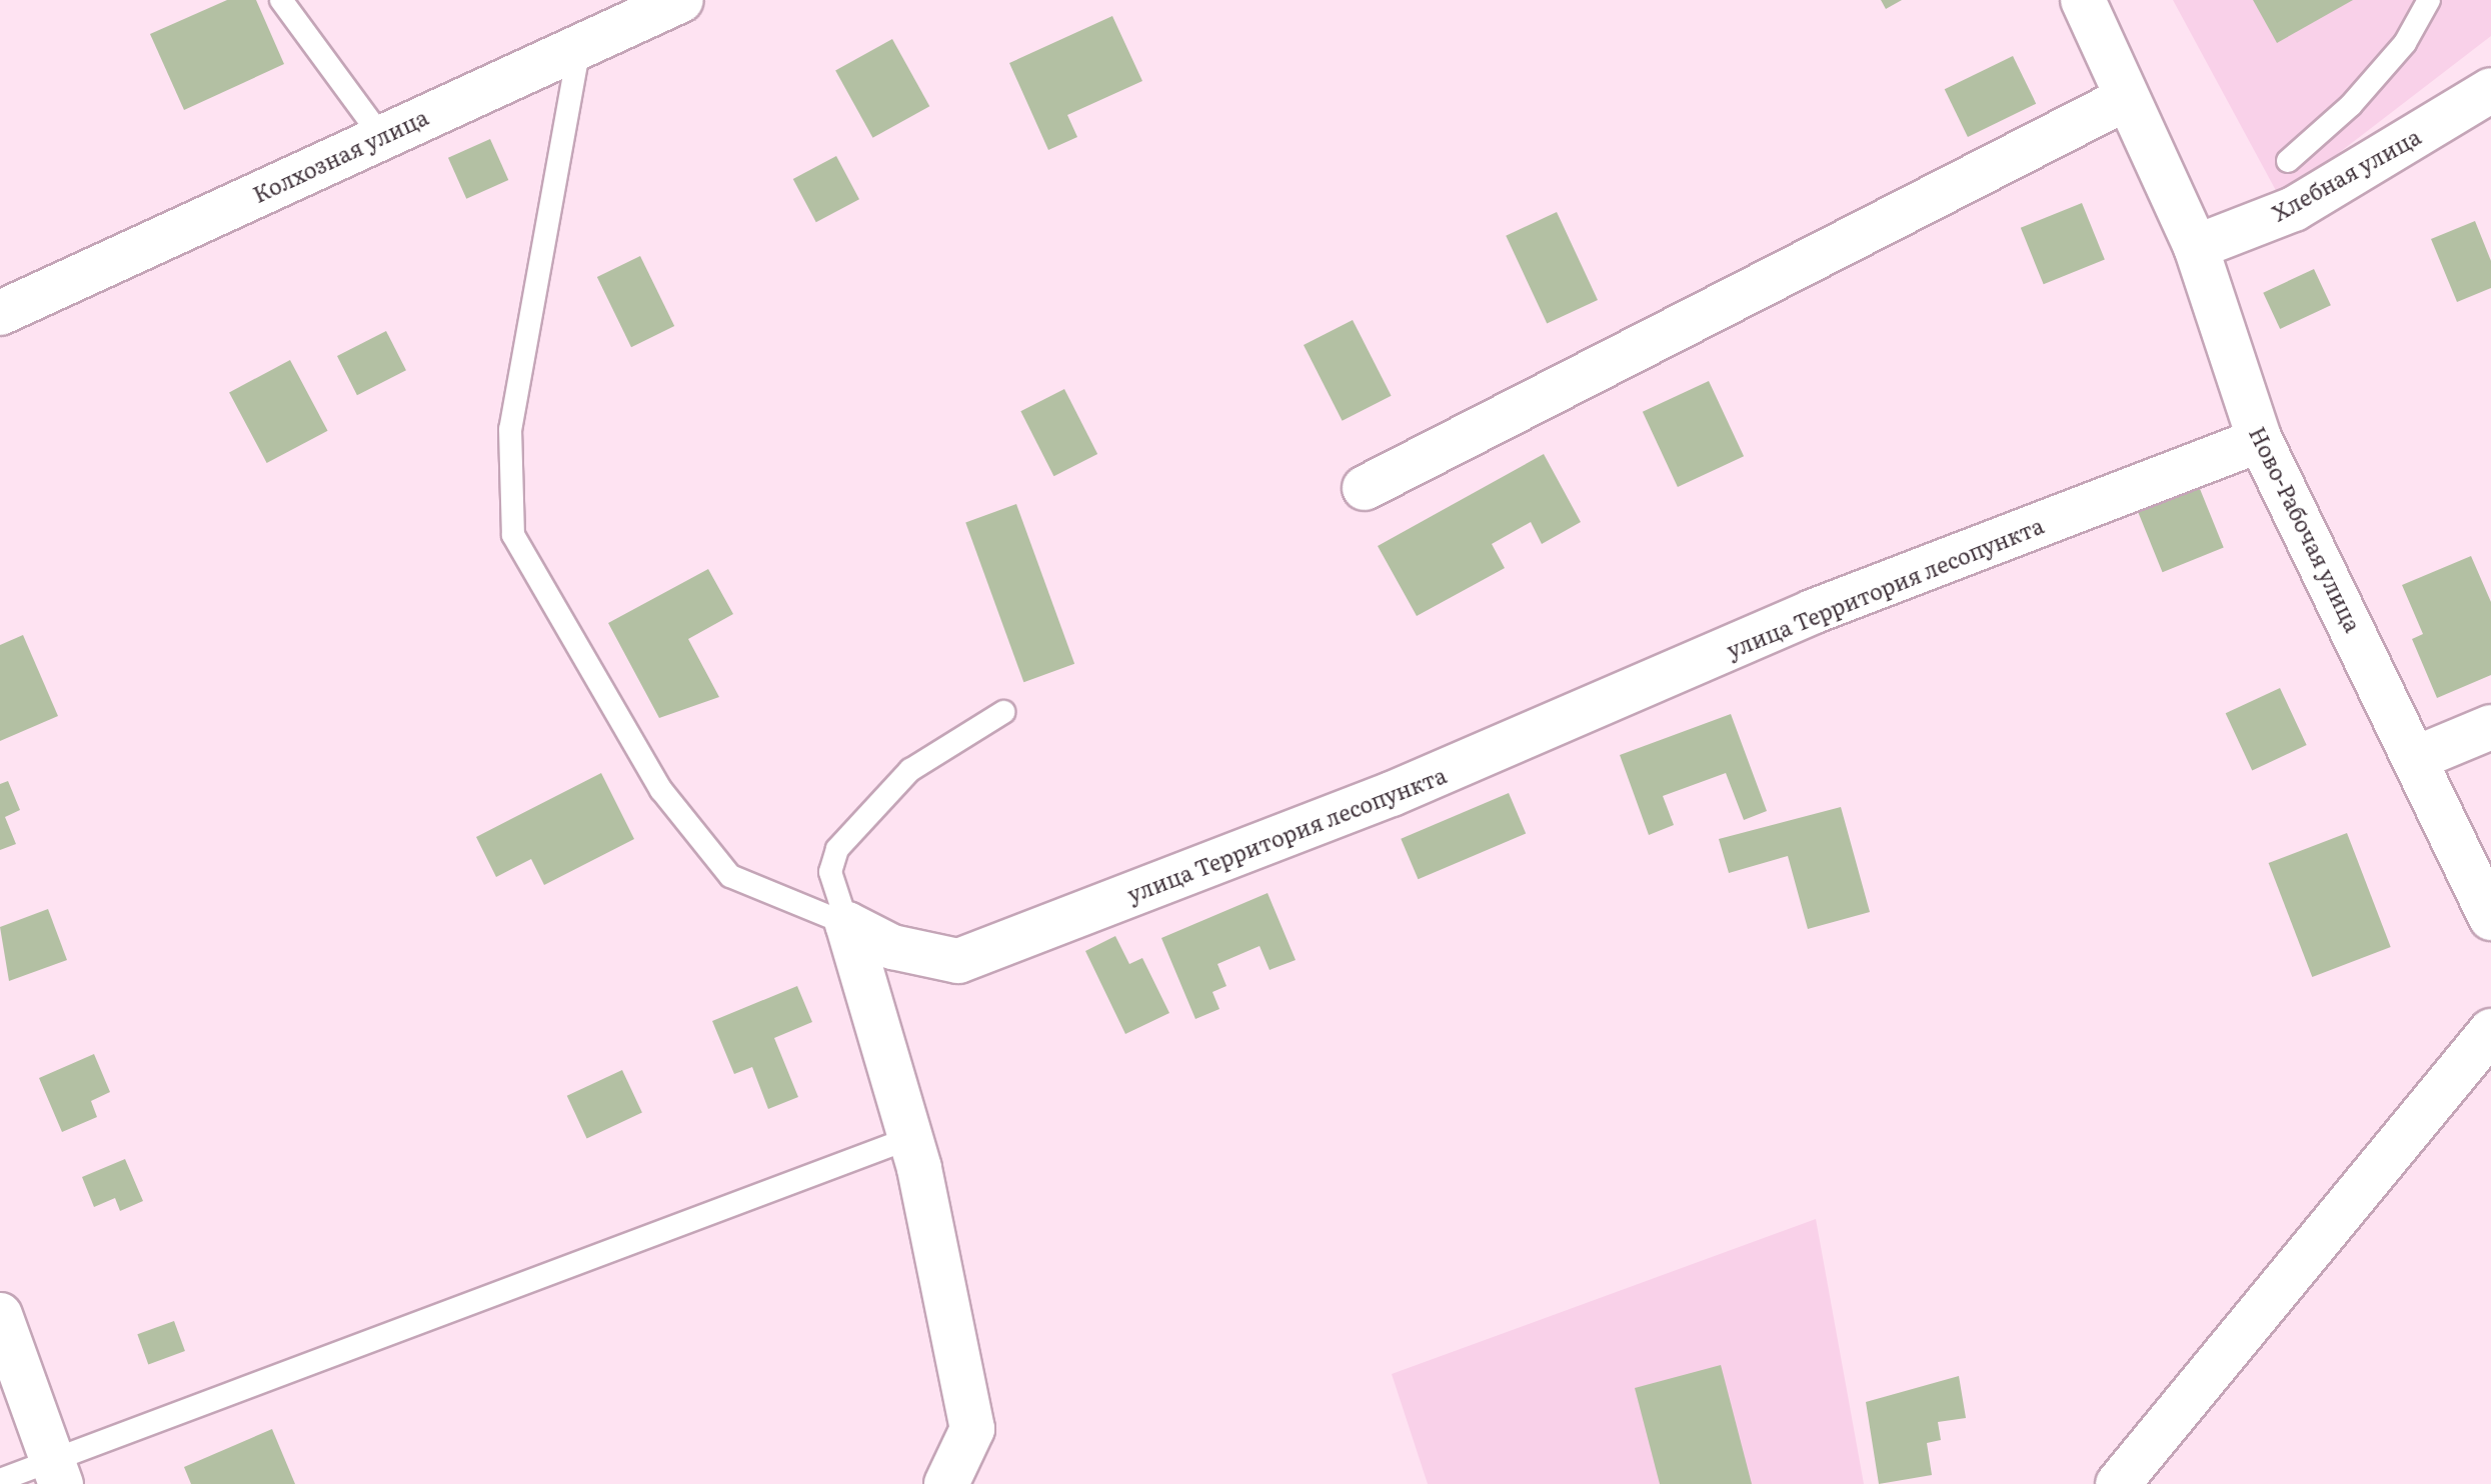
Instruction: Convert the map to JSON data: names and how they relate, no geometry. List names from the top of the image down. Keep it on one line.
{"streets":{"street":["Колхозная улица","Хлебная улица","Ново-Рабочая улица","улица Территория лесопункта"]},"crossings":[["Хлебная улица","Ново-Рабочая улица"],["Ново-Рабочая улица","улица Территория лесопункта"]]}
